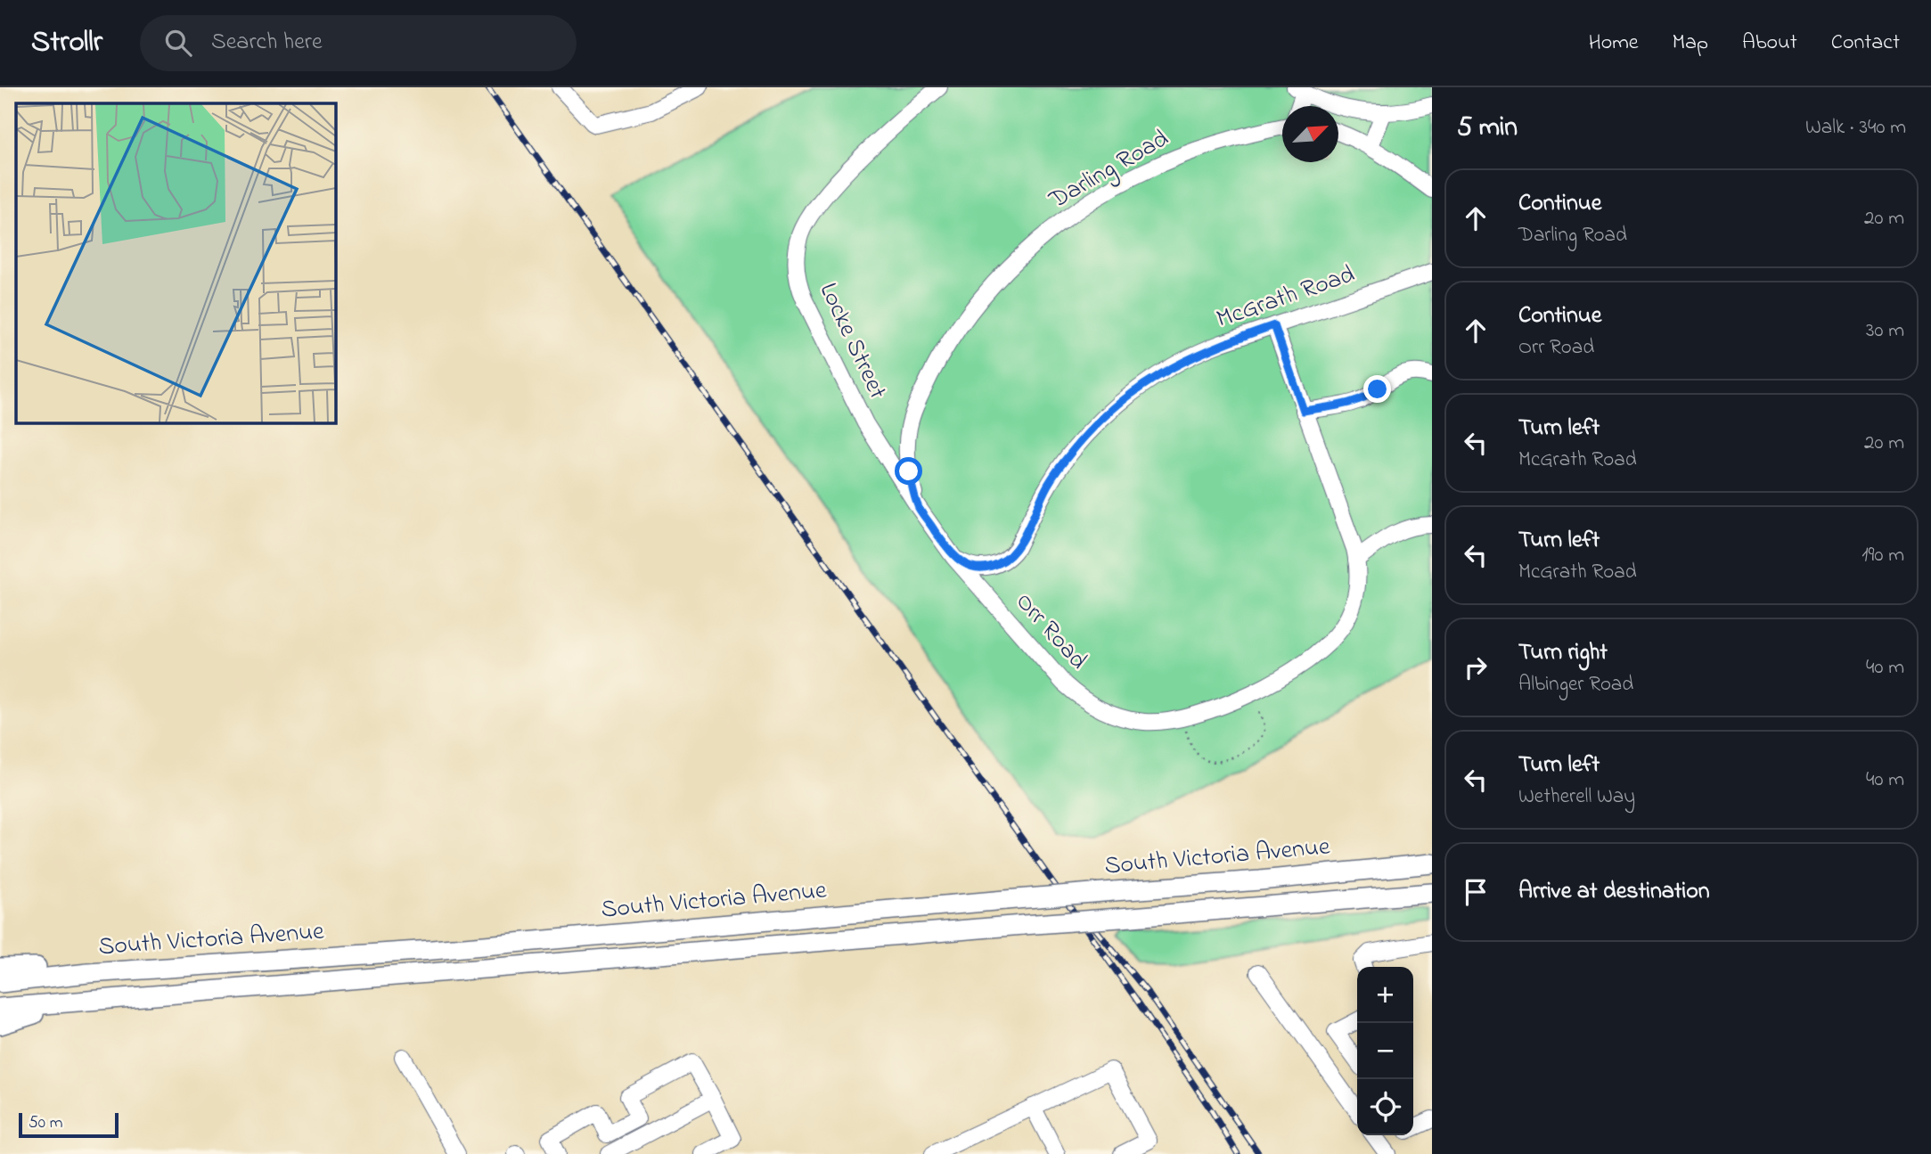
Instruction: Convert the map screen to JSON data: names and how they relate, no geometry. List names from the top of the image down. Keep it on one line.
{"streets":{"main road":["South Victoria Avenue"],"lane":["Darling Road","McGrath Road","Locke Street","Orr Road"]},"crossings":[["Darling Road","Locke Street"],["Darling Road","Orr Road"],["McGrath Road","Orr Road"],["Locke Street","Orr Road"]],"scale_bar":"50 m","north":"top right","page":{"header":"Strollr","search":"Search here","nav":["Home","Map","About","Contact"],"heading":["5 min","Walk · 340 m"],"list":[["Continue","Darling Road","20 m"],["Continue","Orr Road","30 m"],["Turn left","McGrath Road","20 m"],["Turn left","McGrath Road","190 m"],["Turn right","Albinger Road","40 m"],["Turn left","Wetherell Way","40 m"],"Arrive at destination"],"map_buttons":["+","−"],"scale":"50 m"}}
